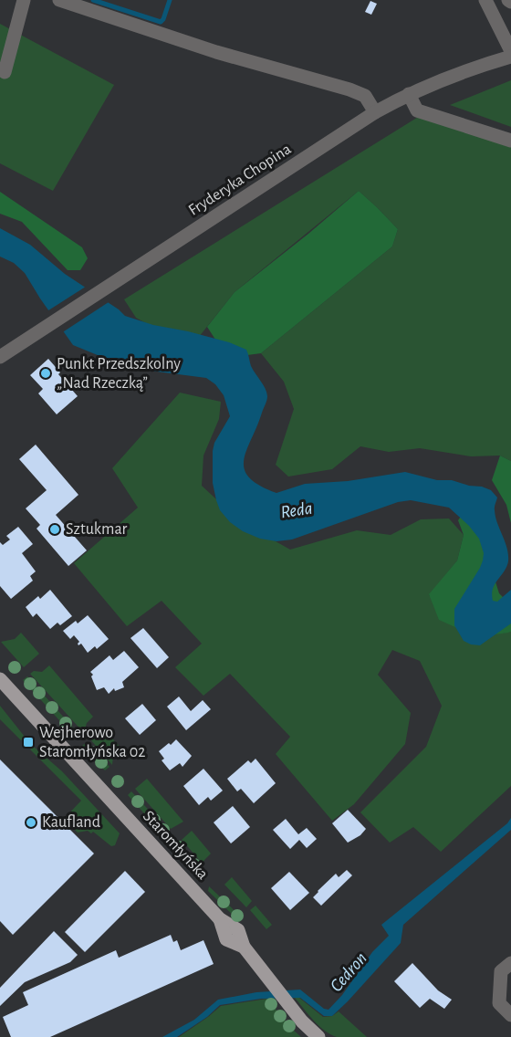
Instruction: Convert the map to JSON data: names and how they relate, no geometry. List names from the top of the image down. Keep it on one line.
{"streets":{"main road":["Staromłyńska"],"street":["Fryderyka Chopina"]},"water":["Reda","Cedron"],"places":{"other":["Punkt Przedszkolny „Nad Rzeczką”","Sztukmar","Kaufland"],"transit":["Wejherowo Staromłyńska 02"]}}
